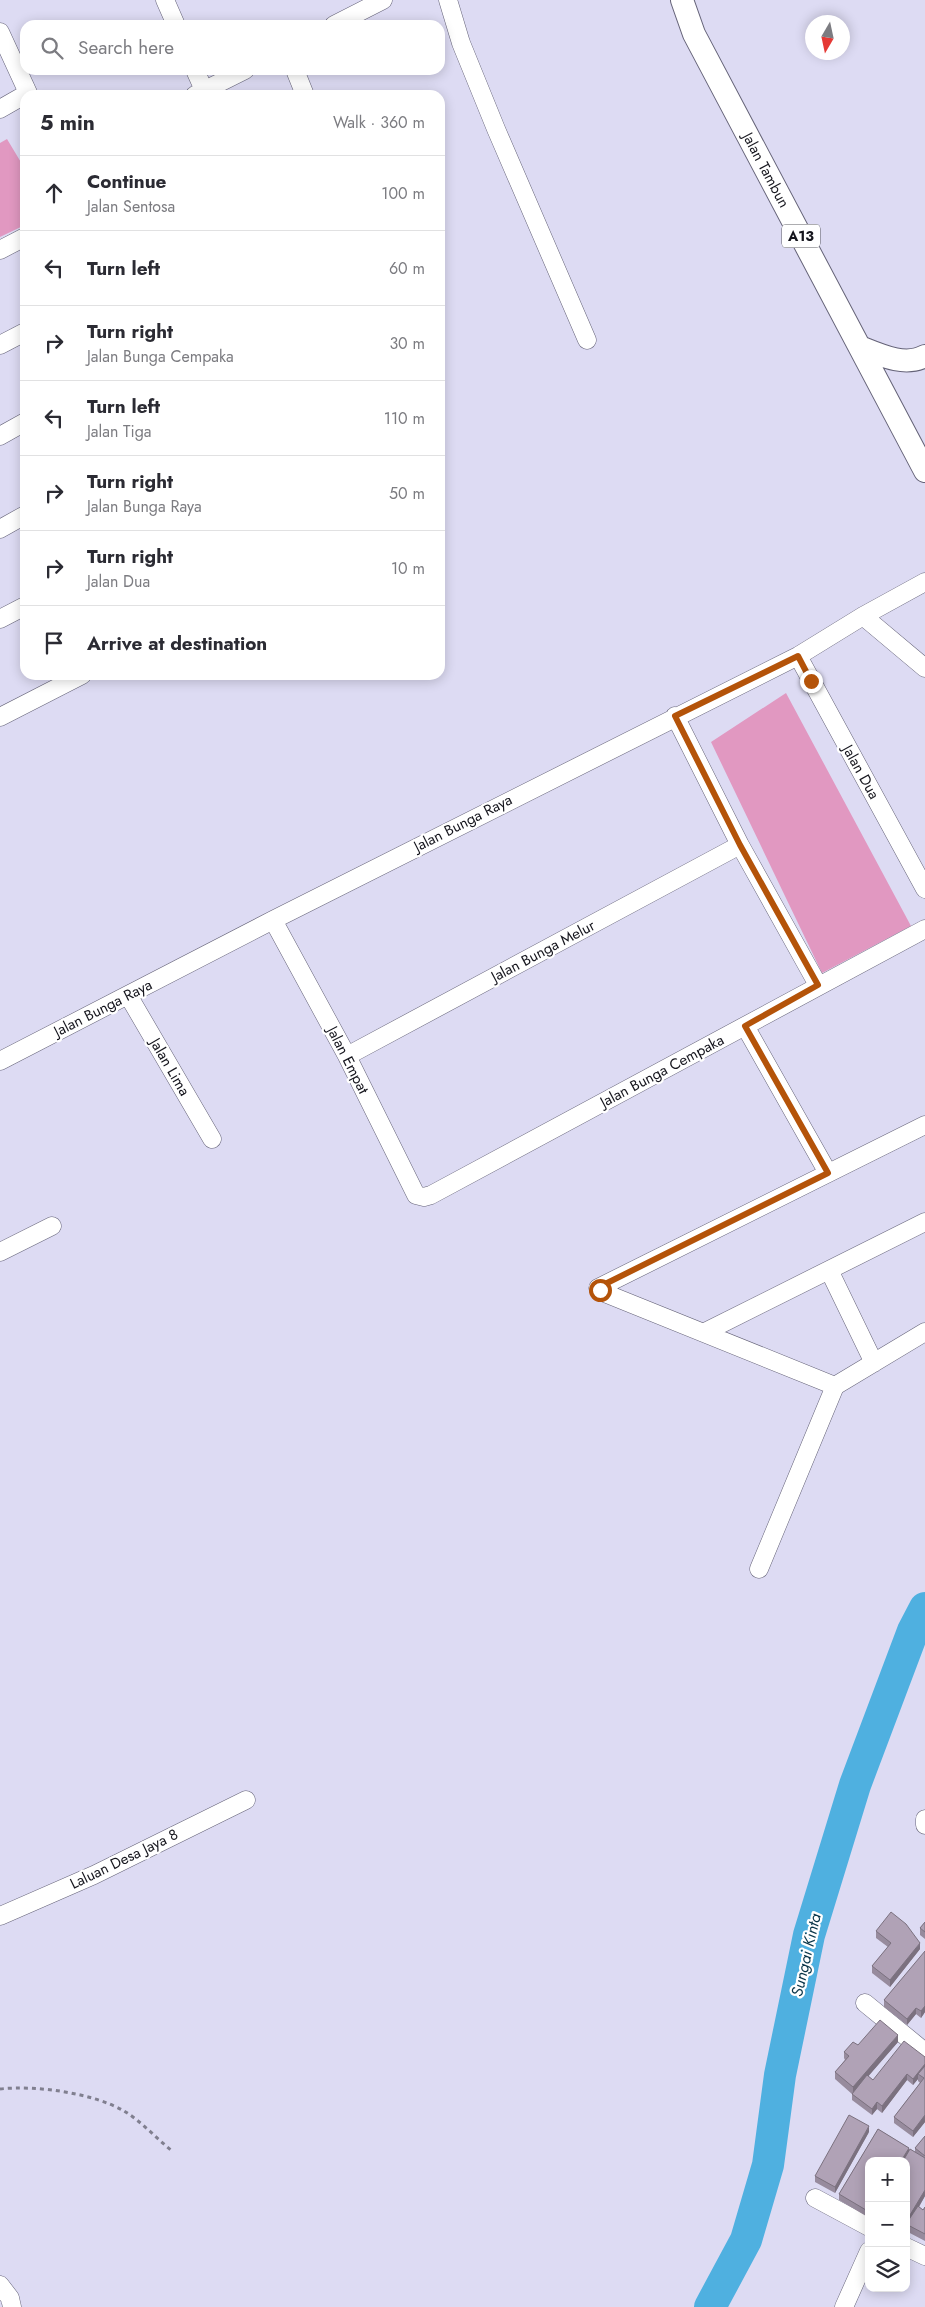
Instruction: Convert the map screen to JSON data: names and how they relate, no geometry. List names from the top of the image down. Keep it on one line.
{"streets":{"main road":["Jalan Tambun","A13"],"street":["Jalan Dua","Jalan Bunga Raya","Jalan Bunga Melur","Jalan Empat","Jalan Lima","Jalan Bunga Cempaka","Laluan Desa Jaya 8"]},"crossings":[["Jalan Dua","Jalan Bunga Raya"],["Jalan Bunga Raya","Jalan Empat"],["Jalan Bunga Raya","Jalan Lima"],["Jalan Bunga Melur","Jalan Empat"],["Jalan Empat","Jalan Bunga Cempaka"]],"water":["Sungai Kinta"],"north":"bottom","page":{"search":"Search here","heading":["5 min","Walk · 360 m"],"list":[["Continue","Jalan Sentosa","100 m"],["Turn left","60 m"],["Turn right","Jalan Bunga Cempaka","30 m"],["Turn left","Jalan Tiga","110 m"],["Turn right","Jalan Bunga Raya","50 m"],["Turn right","Jalan Dua","10 m"],"Arrive at destination"],"map_buttons":["+","−"]}}
